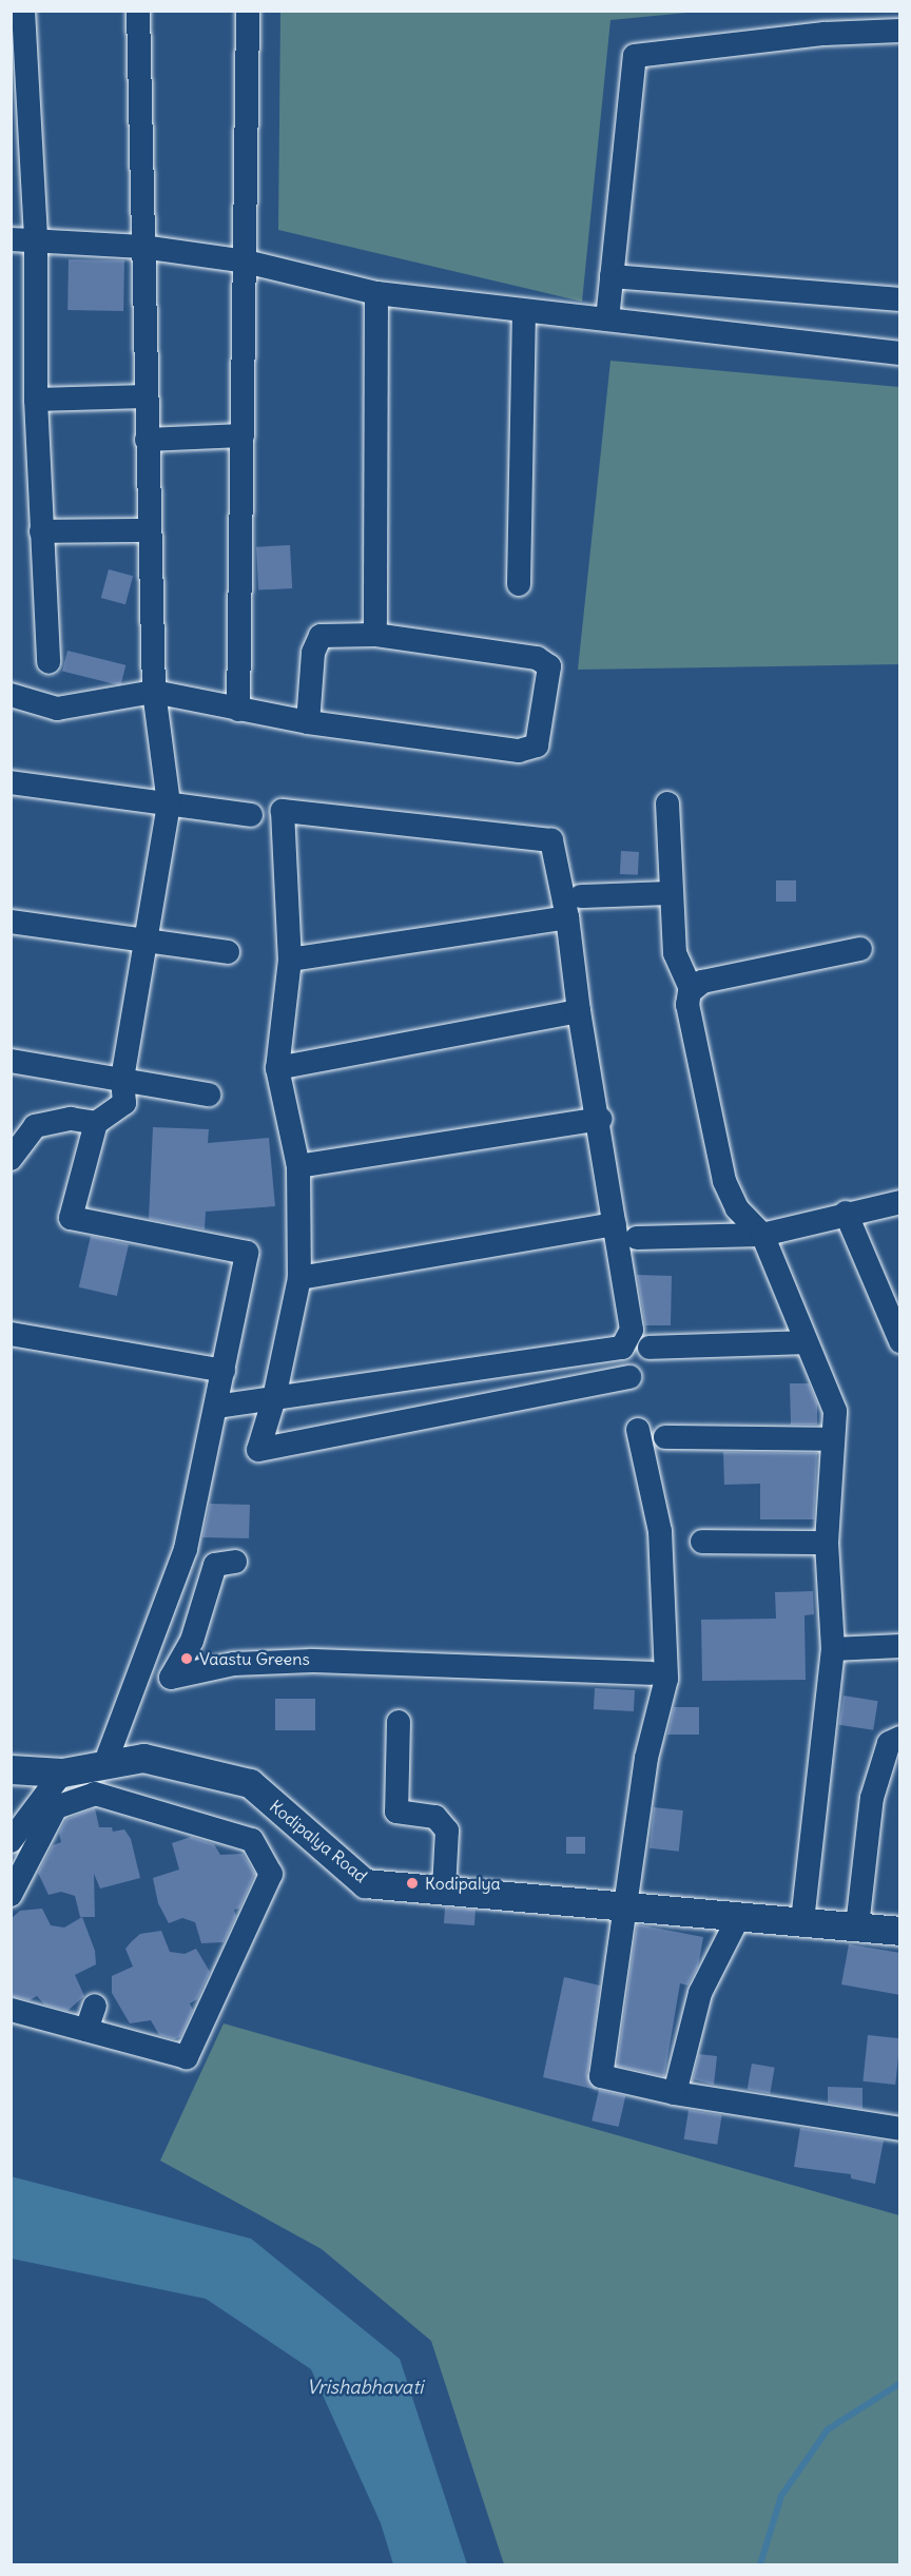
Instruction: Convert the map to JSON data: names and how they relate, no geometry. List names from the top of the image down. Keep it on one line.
{"streets":{"main road":["Kodipalya Road"]},"water":["Vrishabhavati"],"places":["Vaastu Greens","Kodipalya"]}
